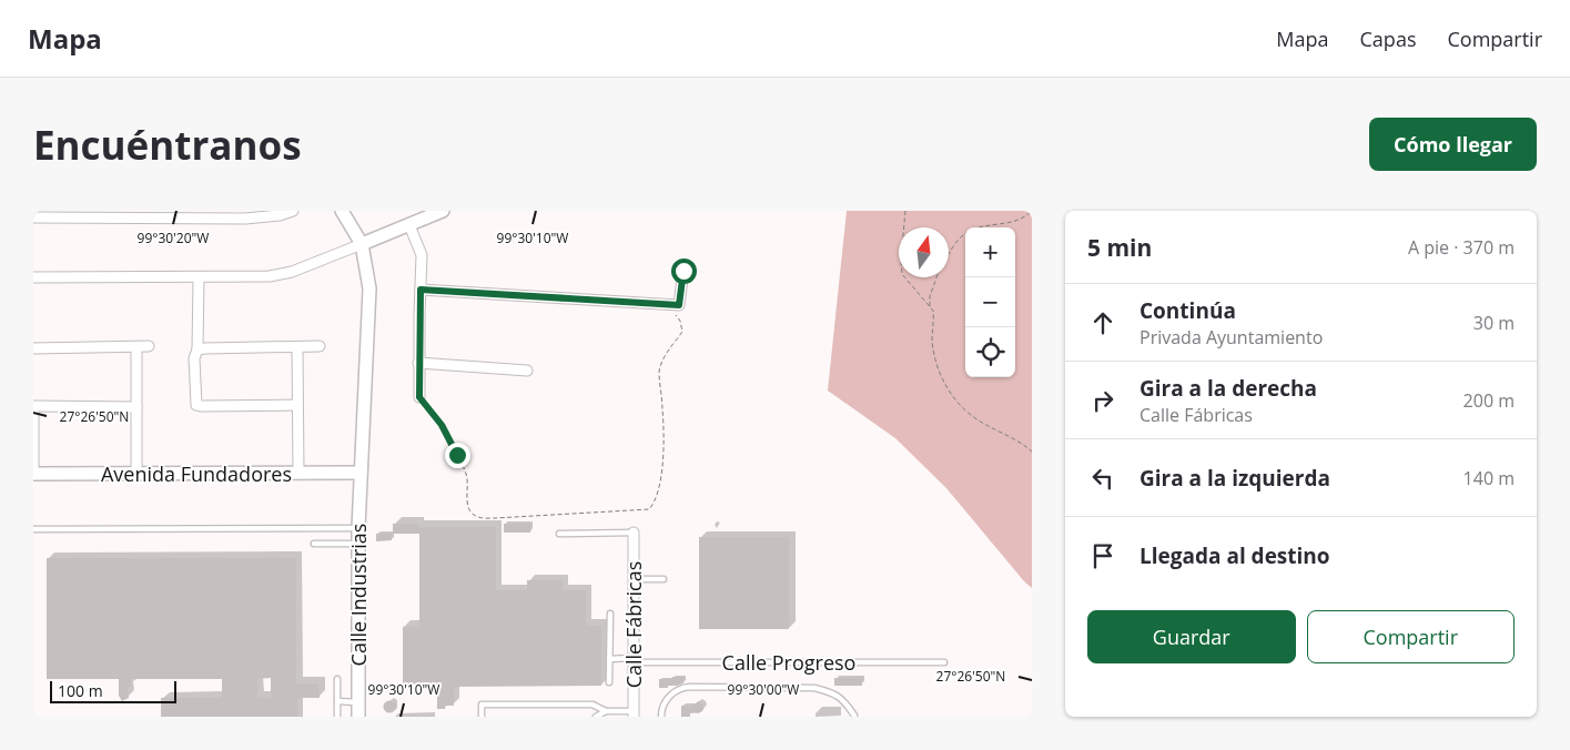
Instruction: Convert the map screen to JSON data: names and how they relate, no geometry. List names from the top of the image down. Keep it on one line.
{"streets":{"street":["Avenida Fundadores","Calle Industrias","Calle Fábricas"],"lane":["Calle Progreso"]},"crossings":[["Avenida Fundadores","Calle Industrias"],["Calle Fábricas","Calle Progreso"]],"scale_bar":"100 m","north":"top","page":{"header":"Mapa","nav":["Mapa","Capas","Compartir"],"buttons":["Cómo llegar",["Guardar","Compartir"]],"title":"Encuéntranos","heading":["5 min","A pie · 370 m"],"map_buttons":["+","−"],"list":[["Continúa","Privada Ayuntamiento","30 m"],["Gira a la derecha","Calle Fábricas","200 m"],["Gira a la izquierda","140 m"],"Llegada al destino"],"scale":"100 m"},"coordinates":["99°30'20\"W","99°30'10\"W","27°26'50\"N","99°30'00\"W"]}
